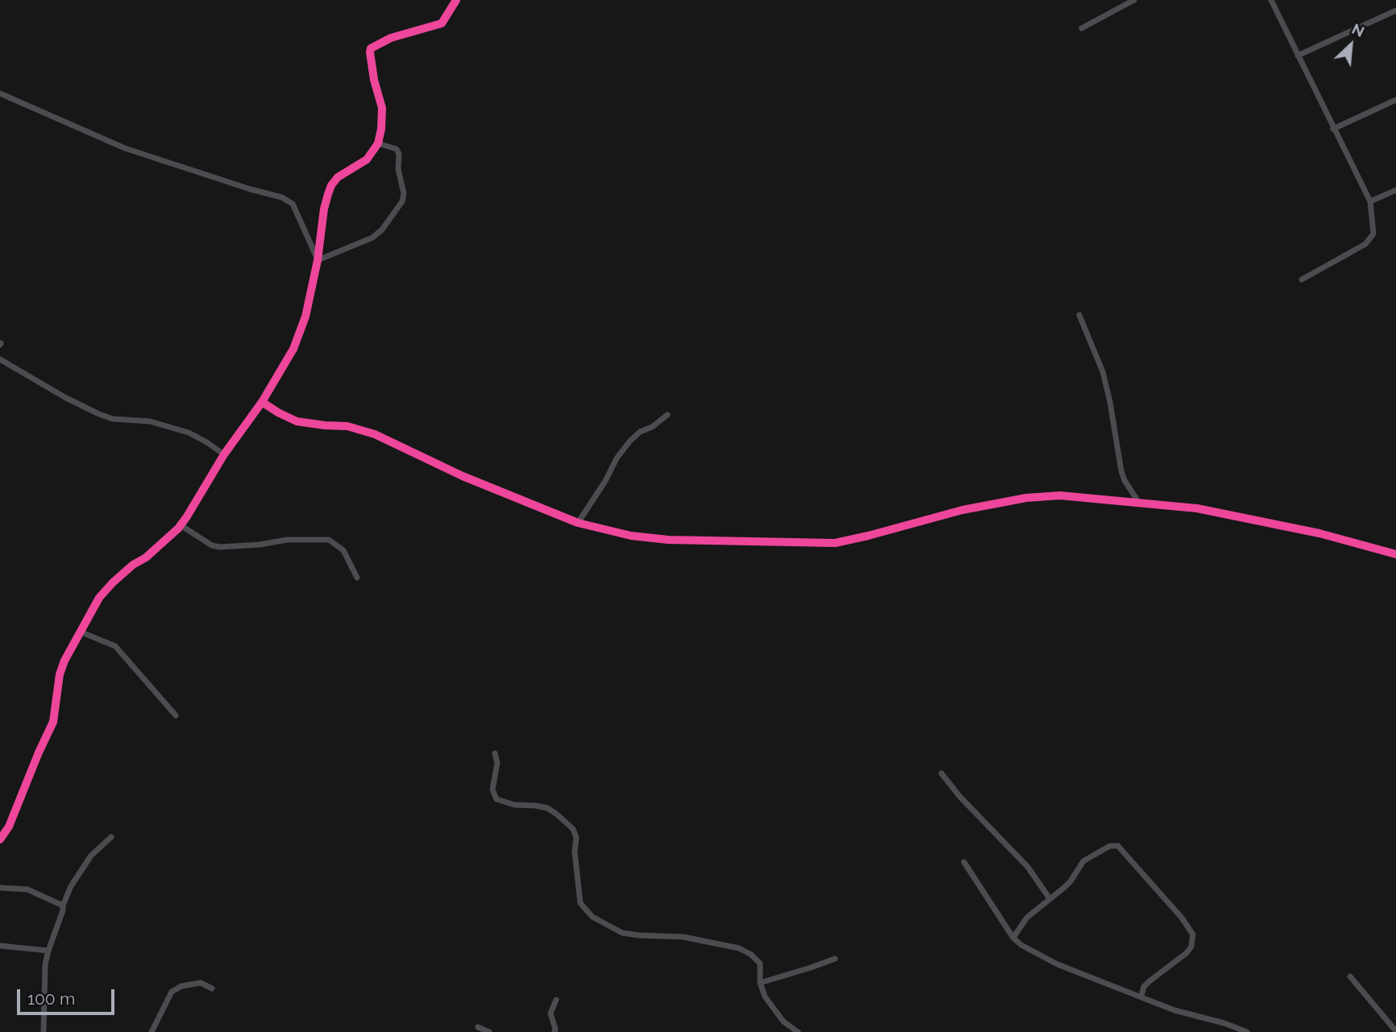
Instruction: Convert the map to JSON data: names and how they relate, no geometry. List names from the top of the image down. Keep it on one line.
{"scale_bar":"100 m","north":"top right"}
